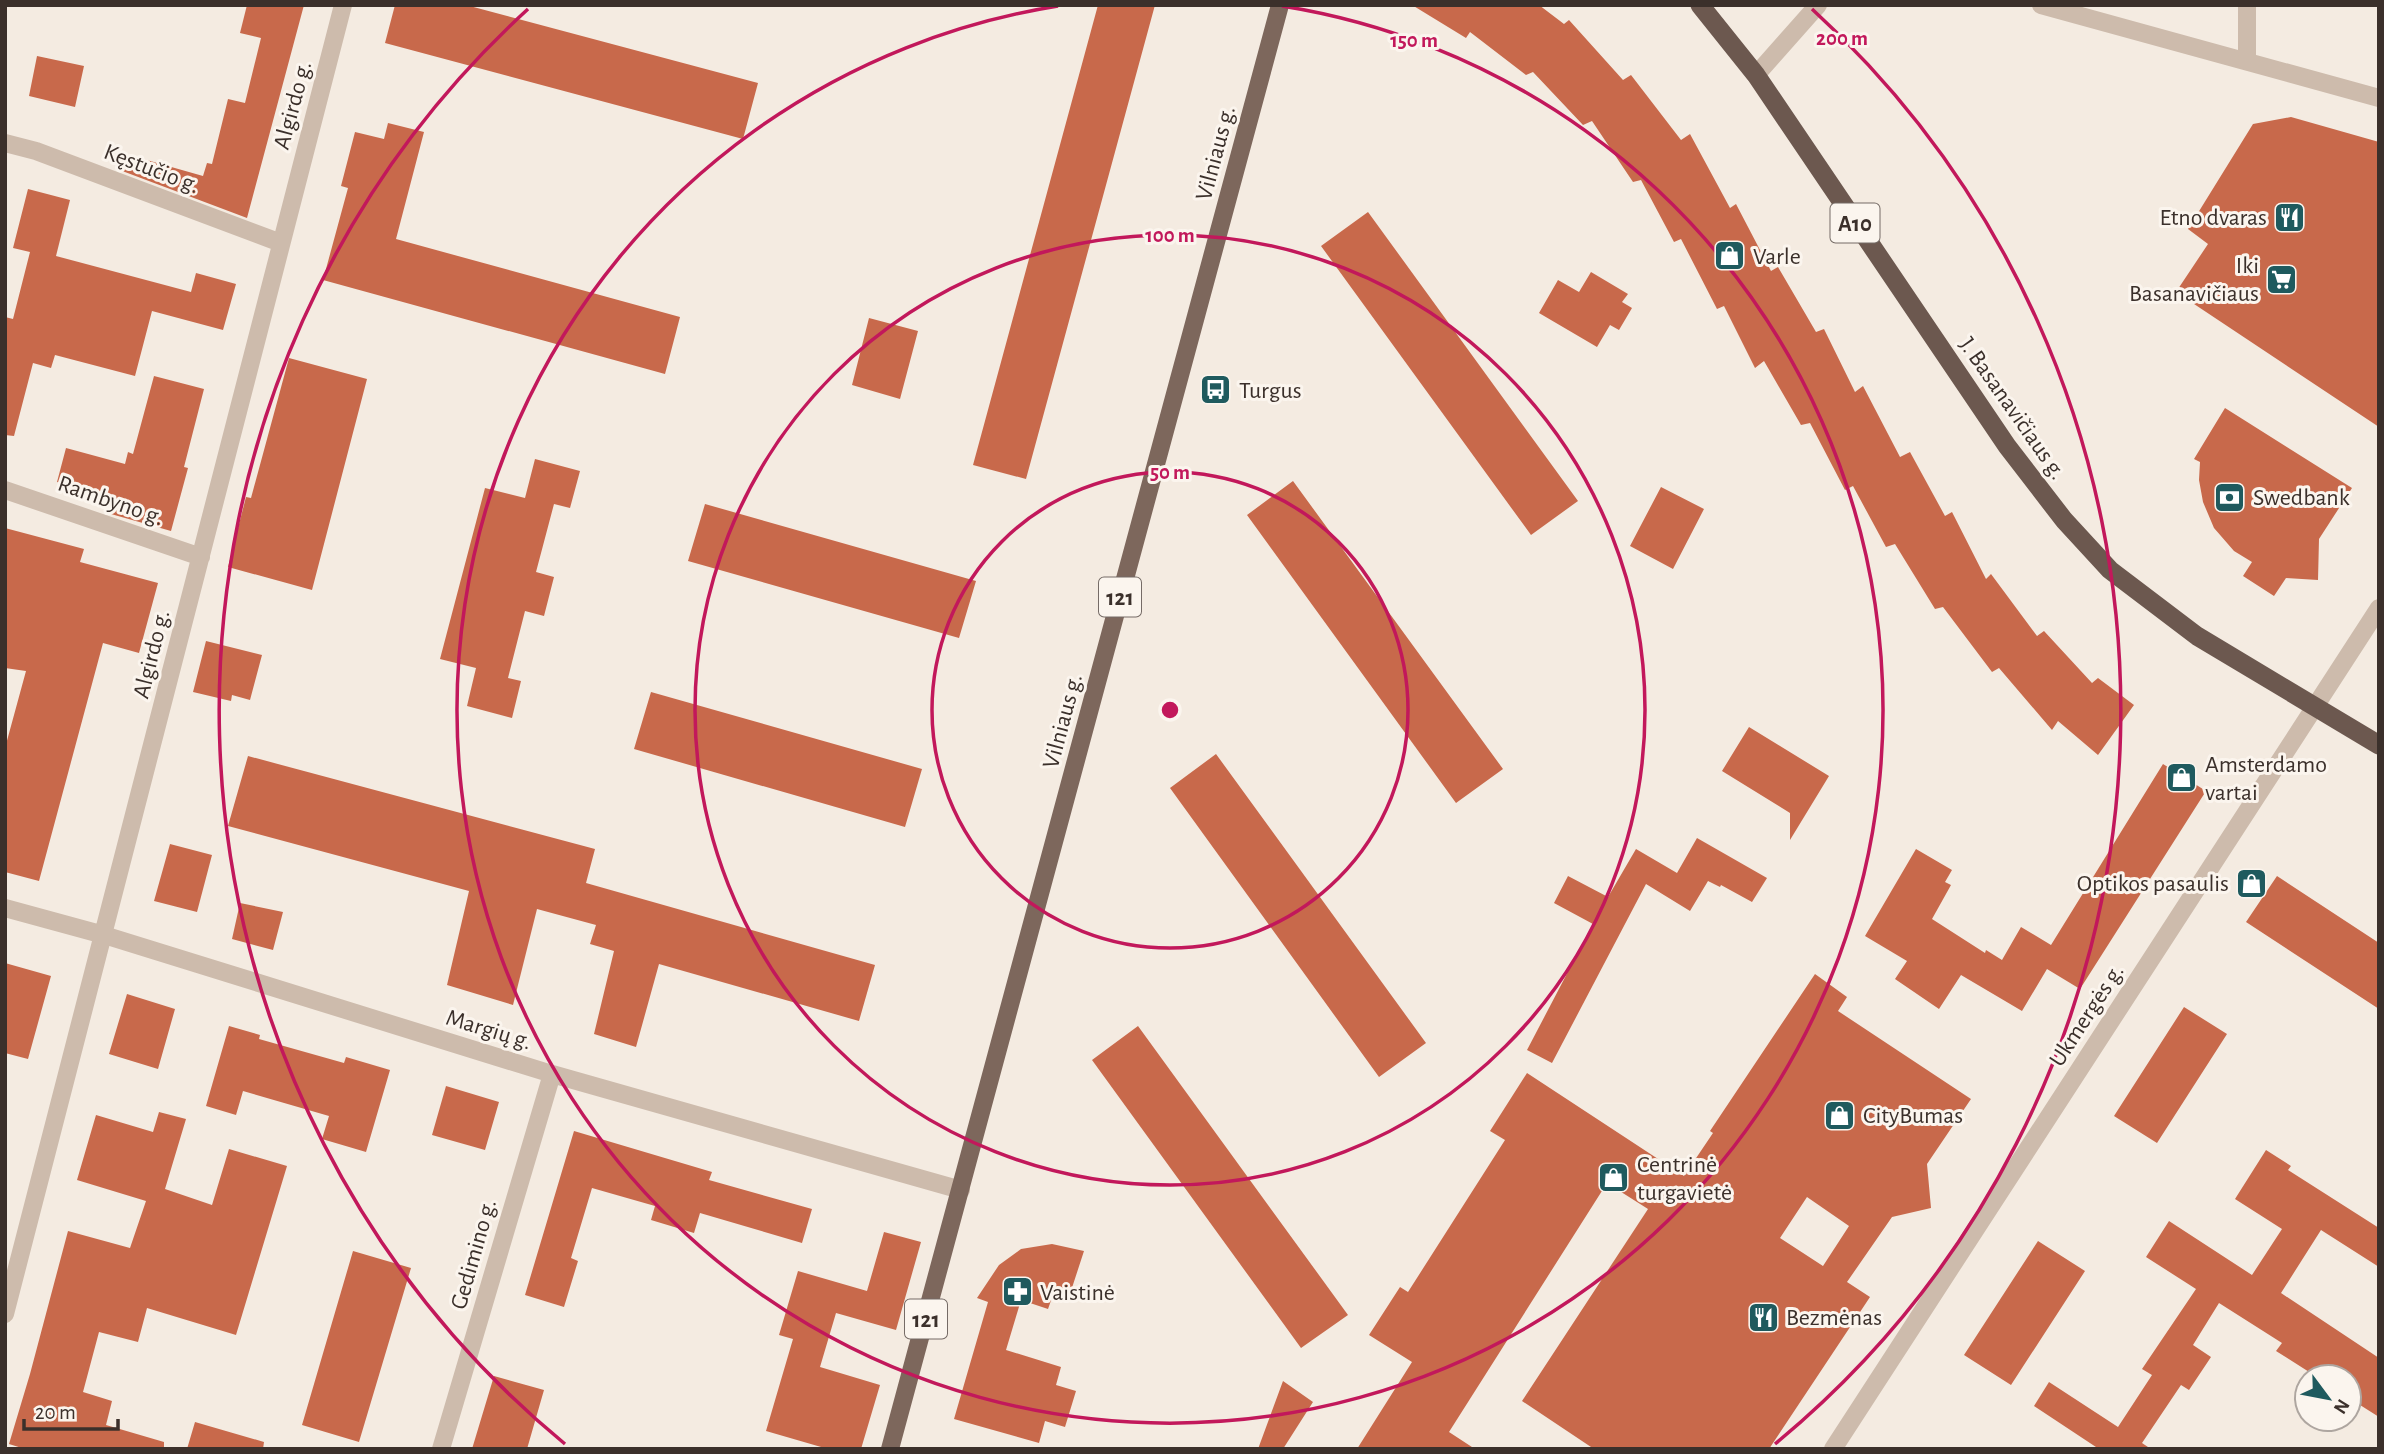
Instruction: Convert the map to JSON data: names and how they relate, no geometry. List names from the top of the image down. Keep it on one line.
{"streets":{"highway":["A10","J. Basanavičiaus g."],"main road":["Vilniaus g.","121"],"street":["Algirdo g.","Kęstučio g.","Rambyno g.","Ukmergės g.","Margių g.","Gedimino g."]},"crossings":[["Algirdo g.","Kęstučio g."],["Algirdo g.","Rambyno g."],["Algirdo g.","Margių g."],["Vilniaus g.","Margių g."],["J. Basanavičiaus g.","Ukmergės g."],["Margių g.","Gedimino g."]],"places":{"restaurant":["Etno dvaras","Bezmėnas"],"shop":["Varle","Amsterdamo vartai","Optikos pasaulis","CityBumas","Centrinė turgavietė"],"supermarket":["Iki Basanavičiaus"],"bus stop":["Turgus"],"bank":["Swedbank"],"pharmacy":["Vaistinė"]},"scale_bar":"20 m","north":"bottom right","rings":["200 m","150 m","100 m","50 m"]}
